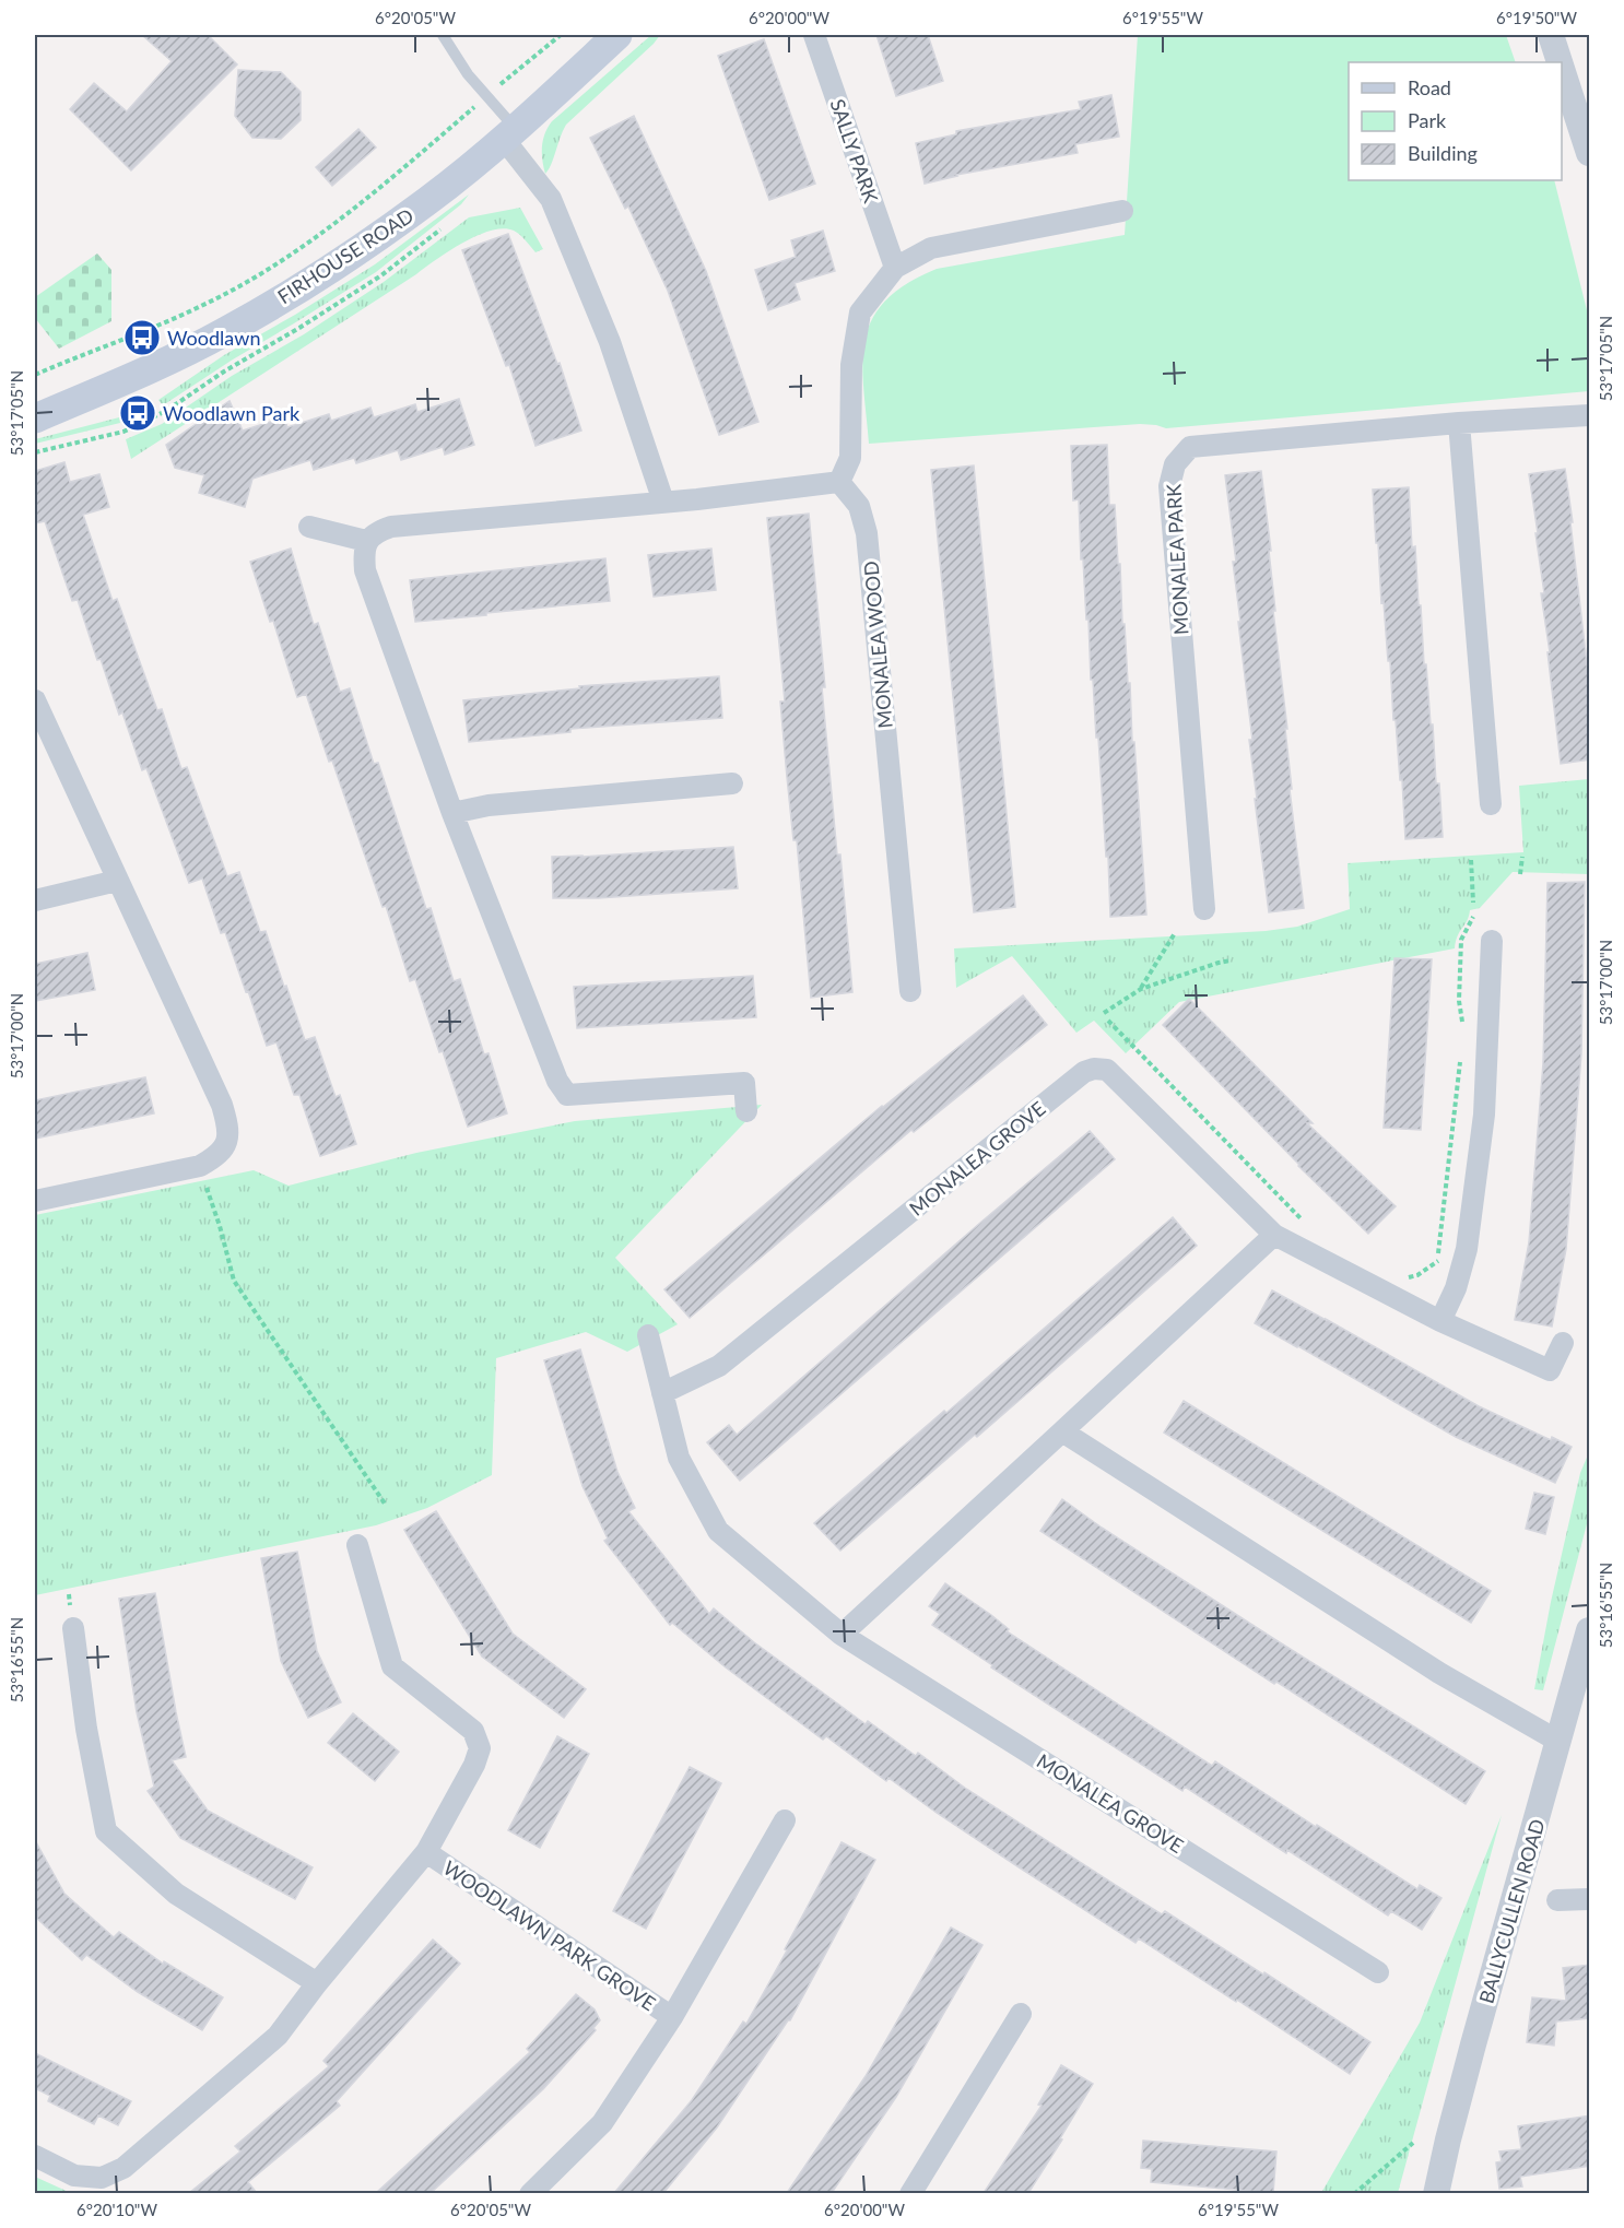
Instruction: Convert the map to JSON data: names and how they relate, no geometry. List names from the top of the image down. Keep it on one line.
{"streets":{"main road":["FIRHOUSE ROAD"],"street":["SALLY PARK","MONALEA PARK","MONALEA WOOD","MONALEA GROVE","BALLYCULLEN ROAD","WOODLAWN PARK GROVE"]},"places":{"bus stop":["Woodlawn","Woodlawn Park"]},"legend":["Road","Park","Building"],"coordinates":["6°20'05\"W","6°20'00\"W","6°19'55\"W","6°19'50\"W","53°17'05\"N","53°17'00\"N","53°16'55\"N","6°20'10\"W"]}
